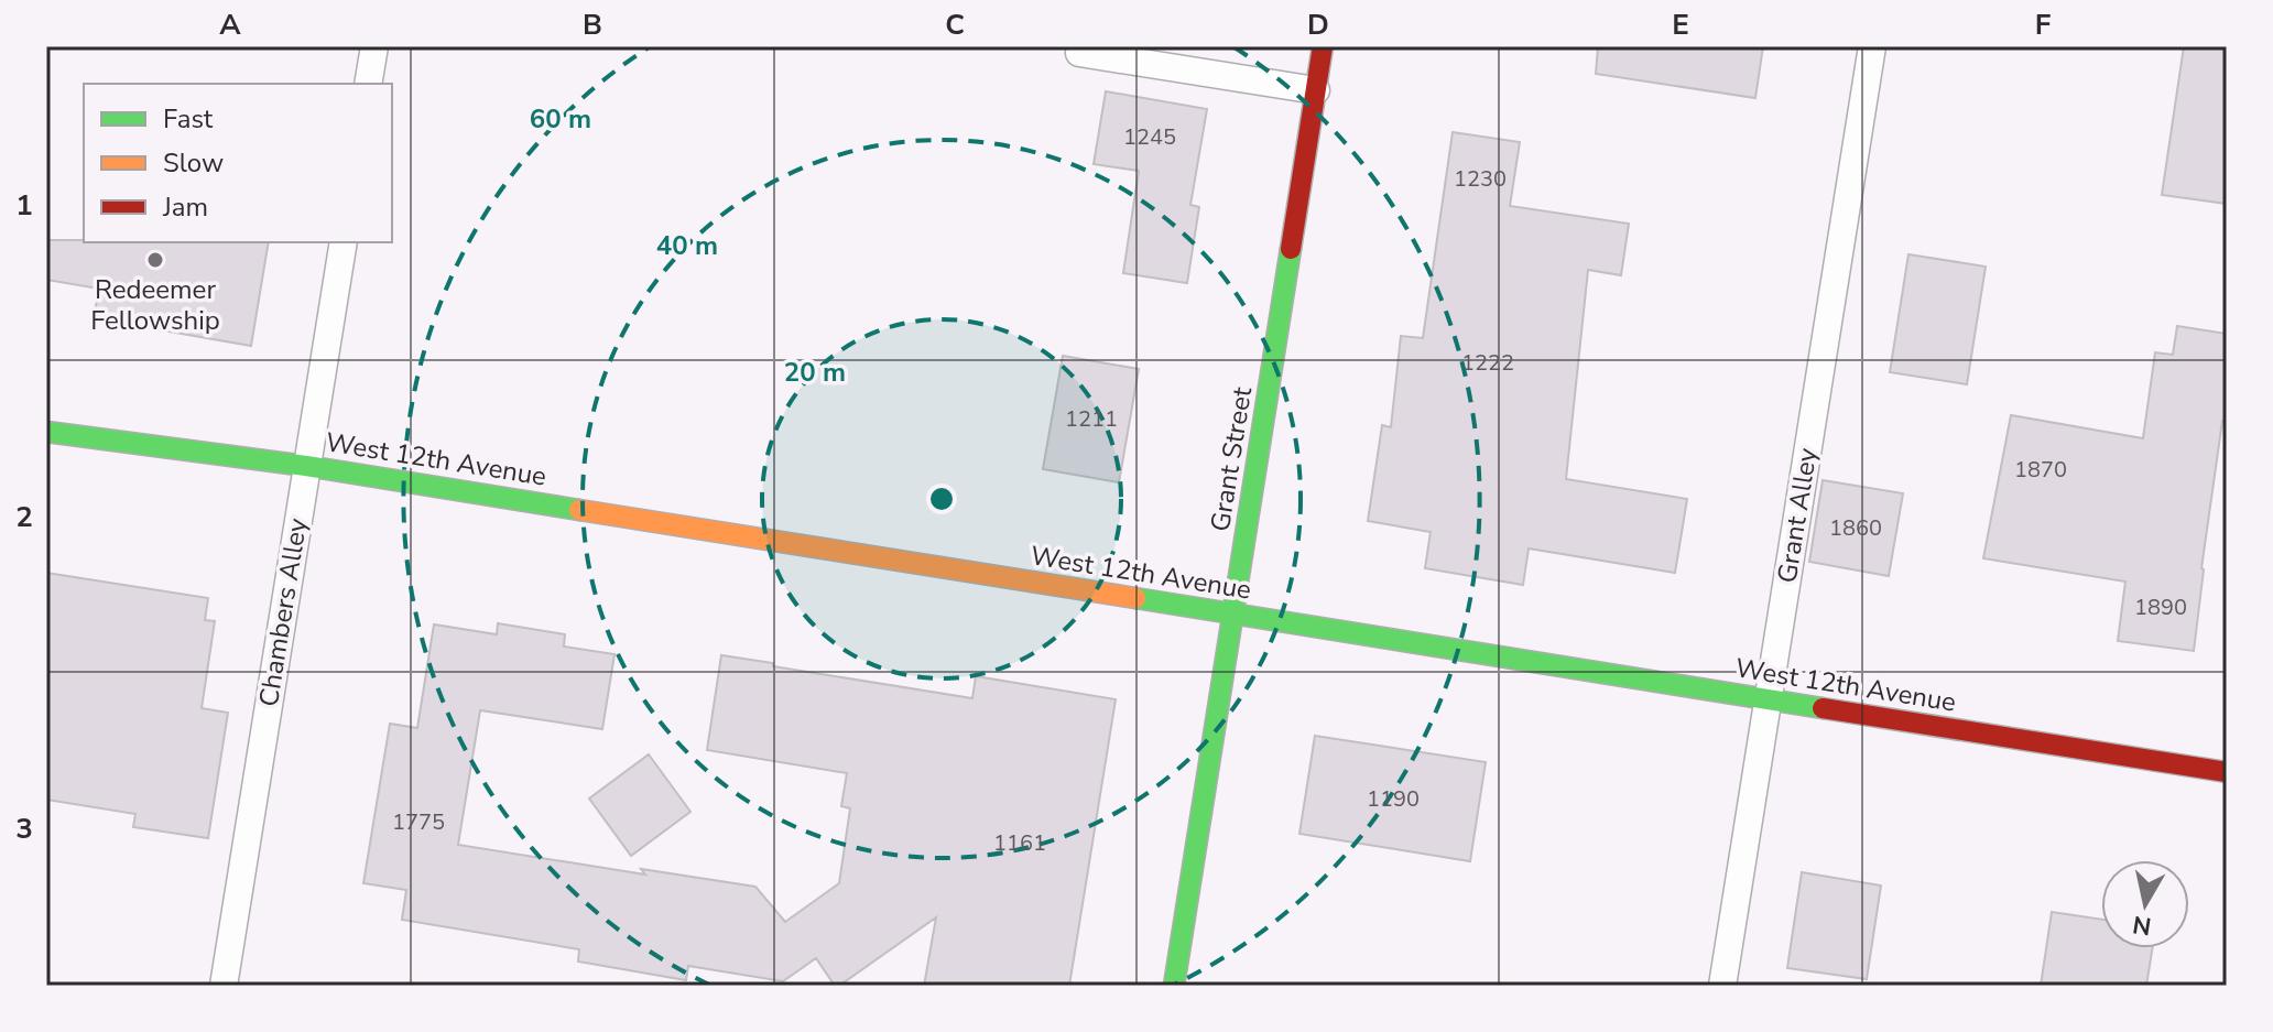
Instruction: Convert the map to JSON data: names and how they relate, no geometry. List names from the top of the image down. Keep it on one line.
{"streets":{"street":["West 12th Avenue","Grant Street"],"lane":["Grant Alley","Chambers Alley"]},"crossings":[["West 12th Avenue","Grant Street"],["West 12th Avenue","Grant Alley"],["West 12th Avenue","Chambers Alley"]],"places":["Redeemer Fellowship"],"house_numbers":["1245","1230","1222","1211","1870","1860","1890","1190","1775","1161"],"legend":["Fast","Slow","Jam"],"north":"bottom","grid":{"columns":["A","B","C","D","E","F"],"rows":["1","2","3"]},"rings":["60 m","40 m","20 m"]}
